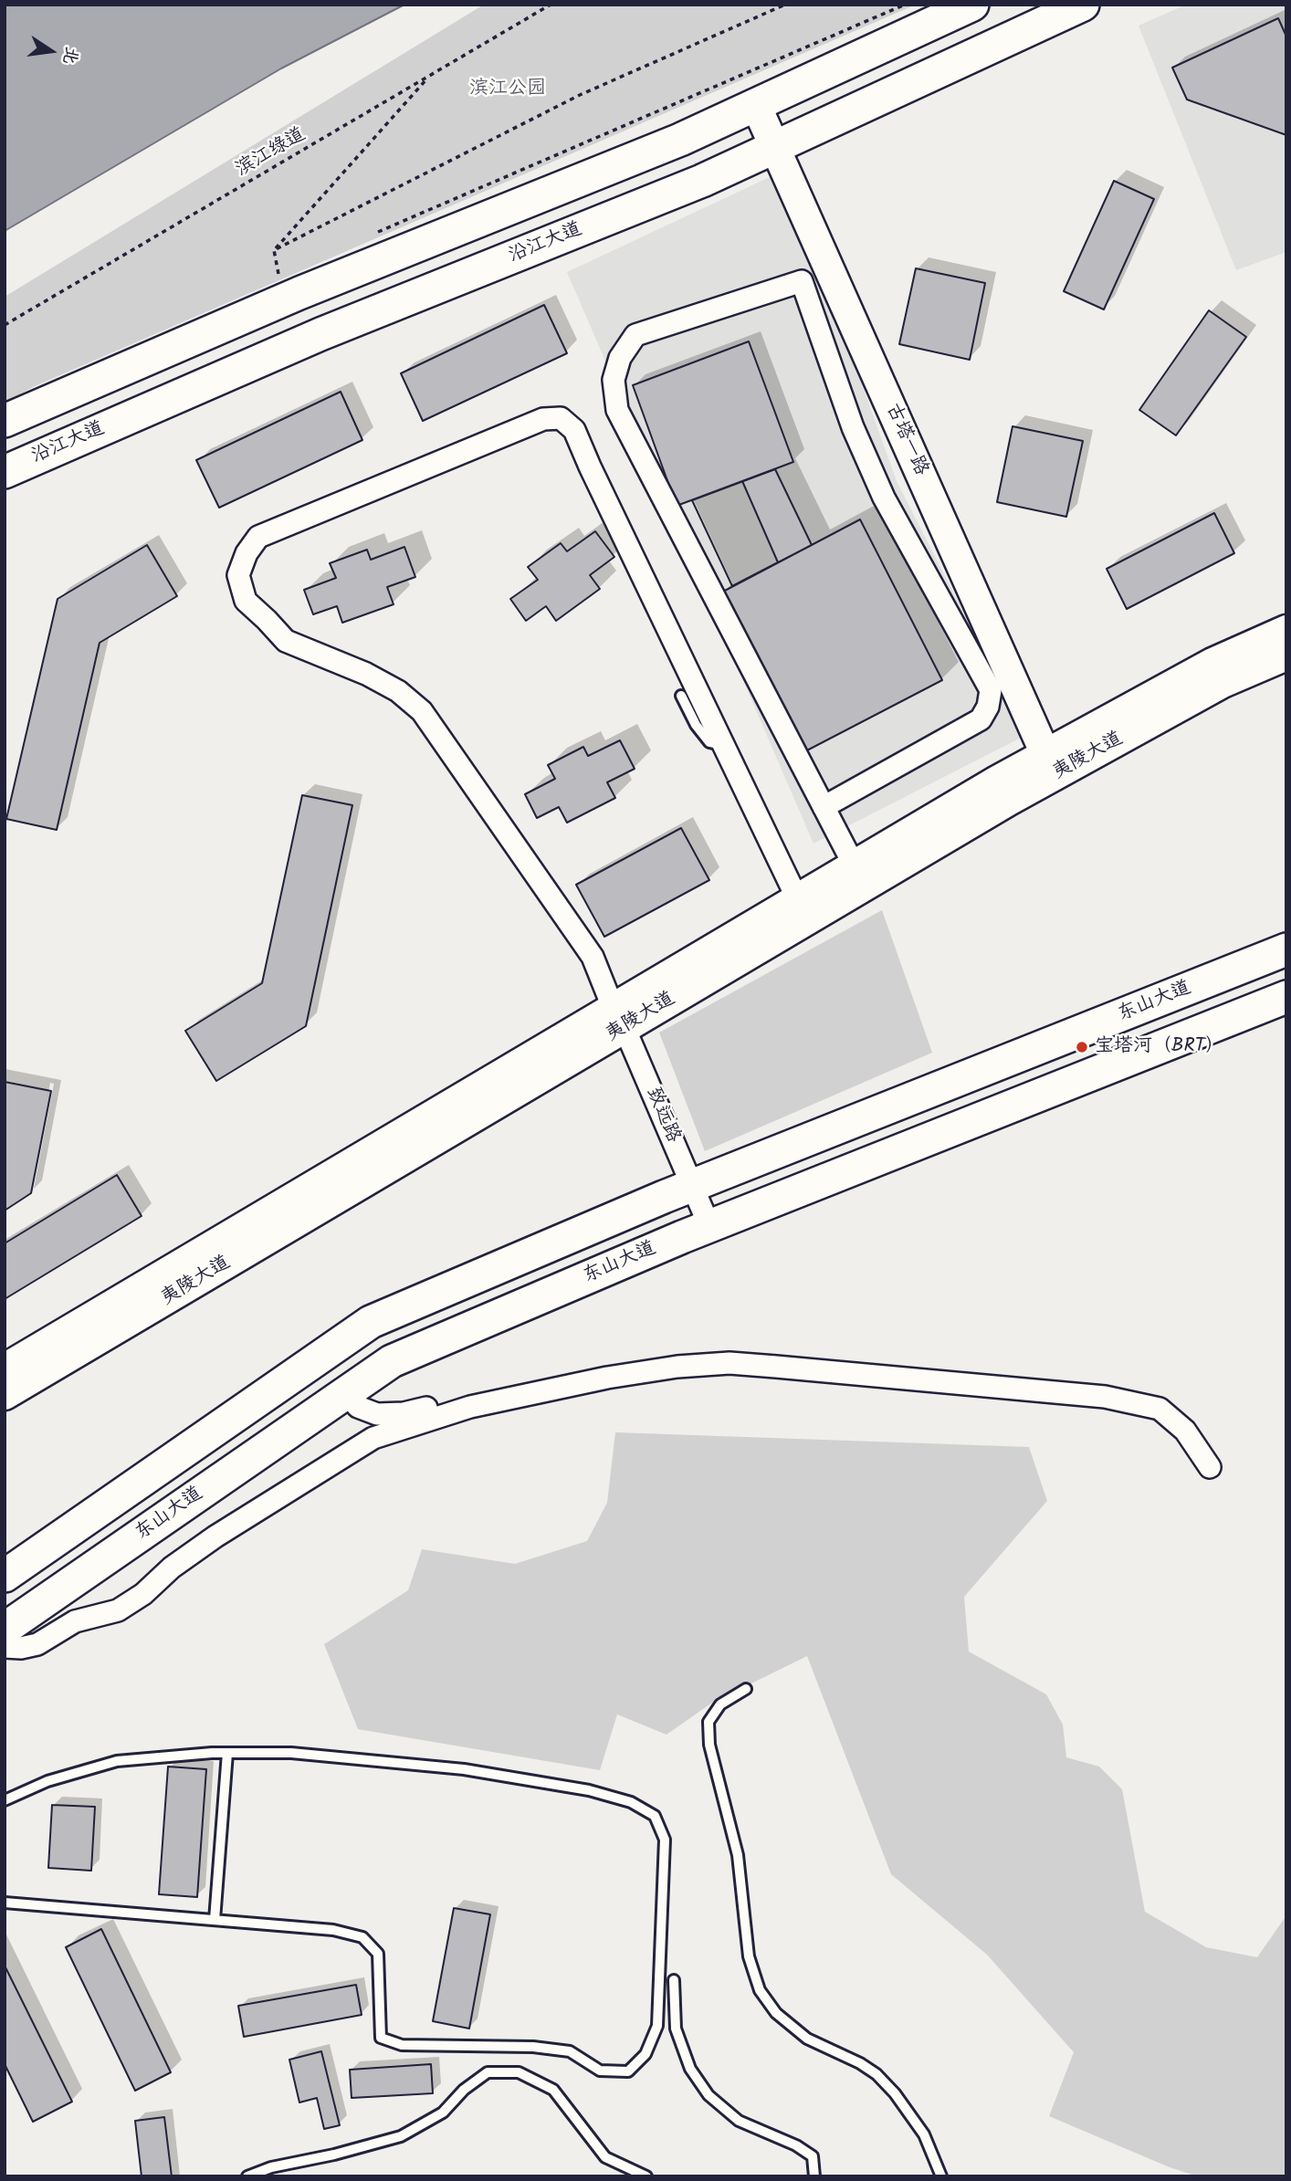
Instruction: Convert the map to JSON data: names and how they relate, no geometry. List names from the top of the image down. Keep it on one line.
{"streets":{"main road":["沿江大道","古塔一路","夷陵大道","东山大道"],"street":["致远路"],"path":["滨江绿道"]},"crossings":[["沿江大道","古塔一路"],["古塔一路","夷陵大道"],["夷陵大道","致远路"],["东山大道","致远路"]],"parks":["滨江公园"],"places":["宝塔河（BRT）"],"north":"right"}
